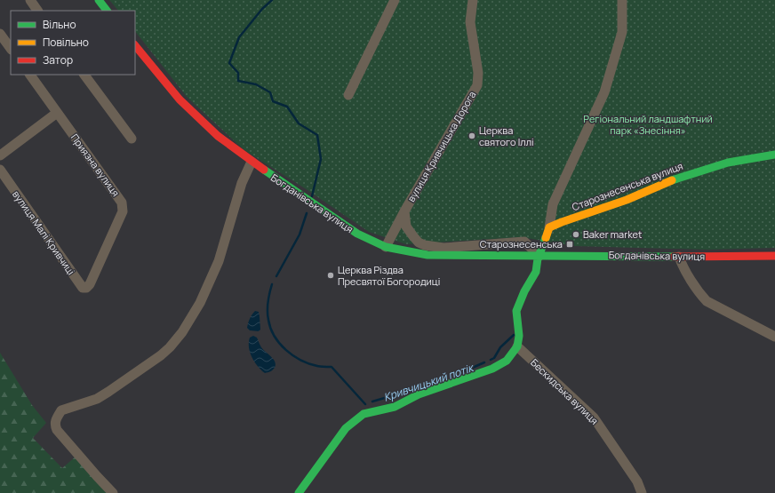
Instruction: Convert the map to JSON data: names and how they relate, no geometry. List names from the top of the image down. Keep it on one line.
{"streets":{"main road":["Старознесенська вулиця","Богданівська вулиця"],"street":["вулиця Кривчицька Дорога","Приязна вулиця","вулиця Малі Кривчиці","Бескидська вулиця"]},"crossings":[["вулиця Кривчицька Дорога","Богданівська вулиця"],["Приязна вулиця","вулиця Малі Кривчиці"]],"water":["Кривчицький потік"],"parks":["Регіональний ландшафтний парк «Знесіння»"],"places":{"other":["Церква святого Іллі","Baker market","Церква Різдва Пресвятої Богородиці"],"transit":["Старознесенська"]},"legend":["Вільно","Повільно","Затор"]}
